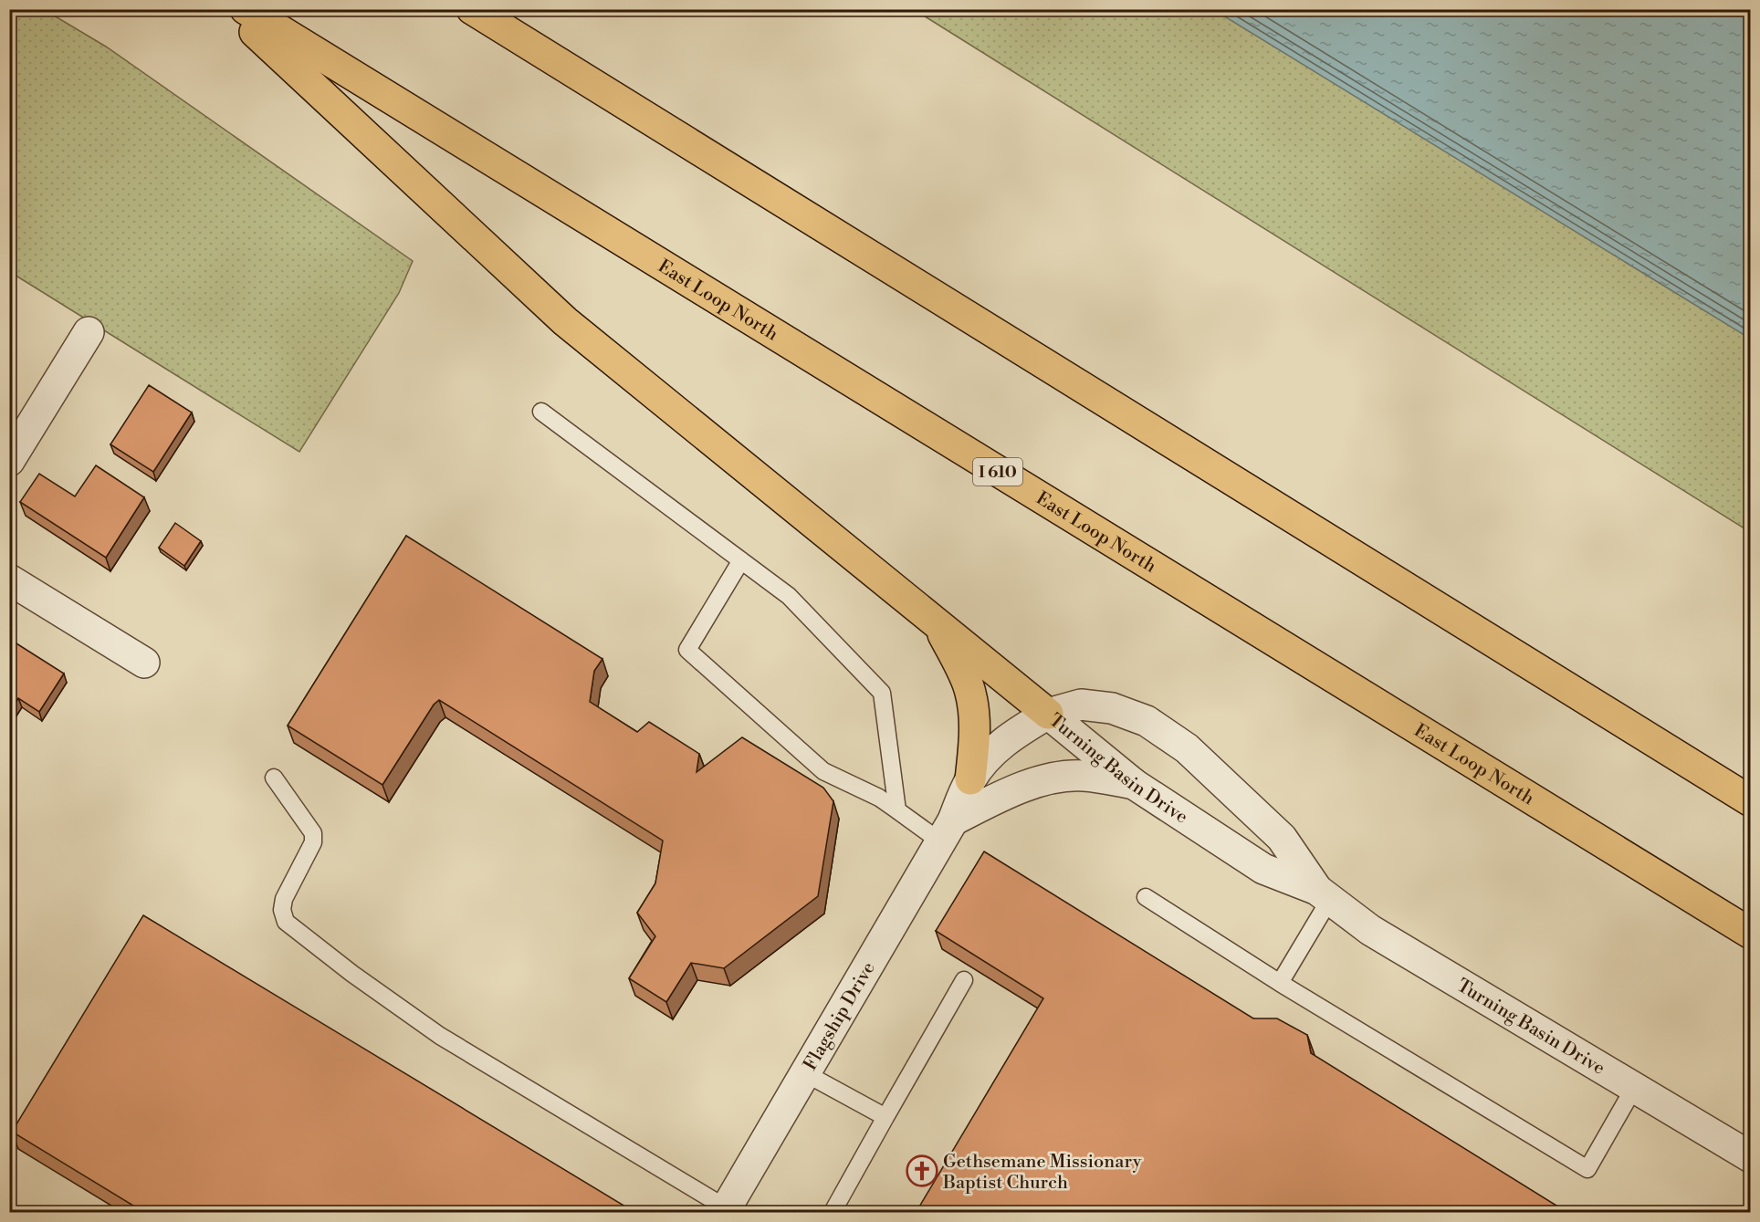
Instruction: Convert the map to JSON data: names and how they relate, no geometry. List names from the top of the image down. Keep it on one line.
{"streets":{"highway":["East Loop North","I 610"],"street":["Turning Basin Drive","Flagship Drive"]},"crossings":[["Turning Basin Drive","Flagship Drive"]],"places":{"church":["Gethsemane Missionary Baptist Church"]}}
